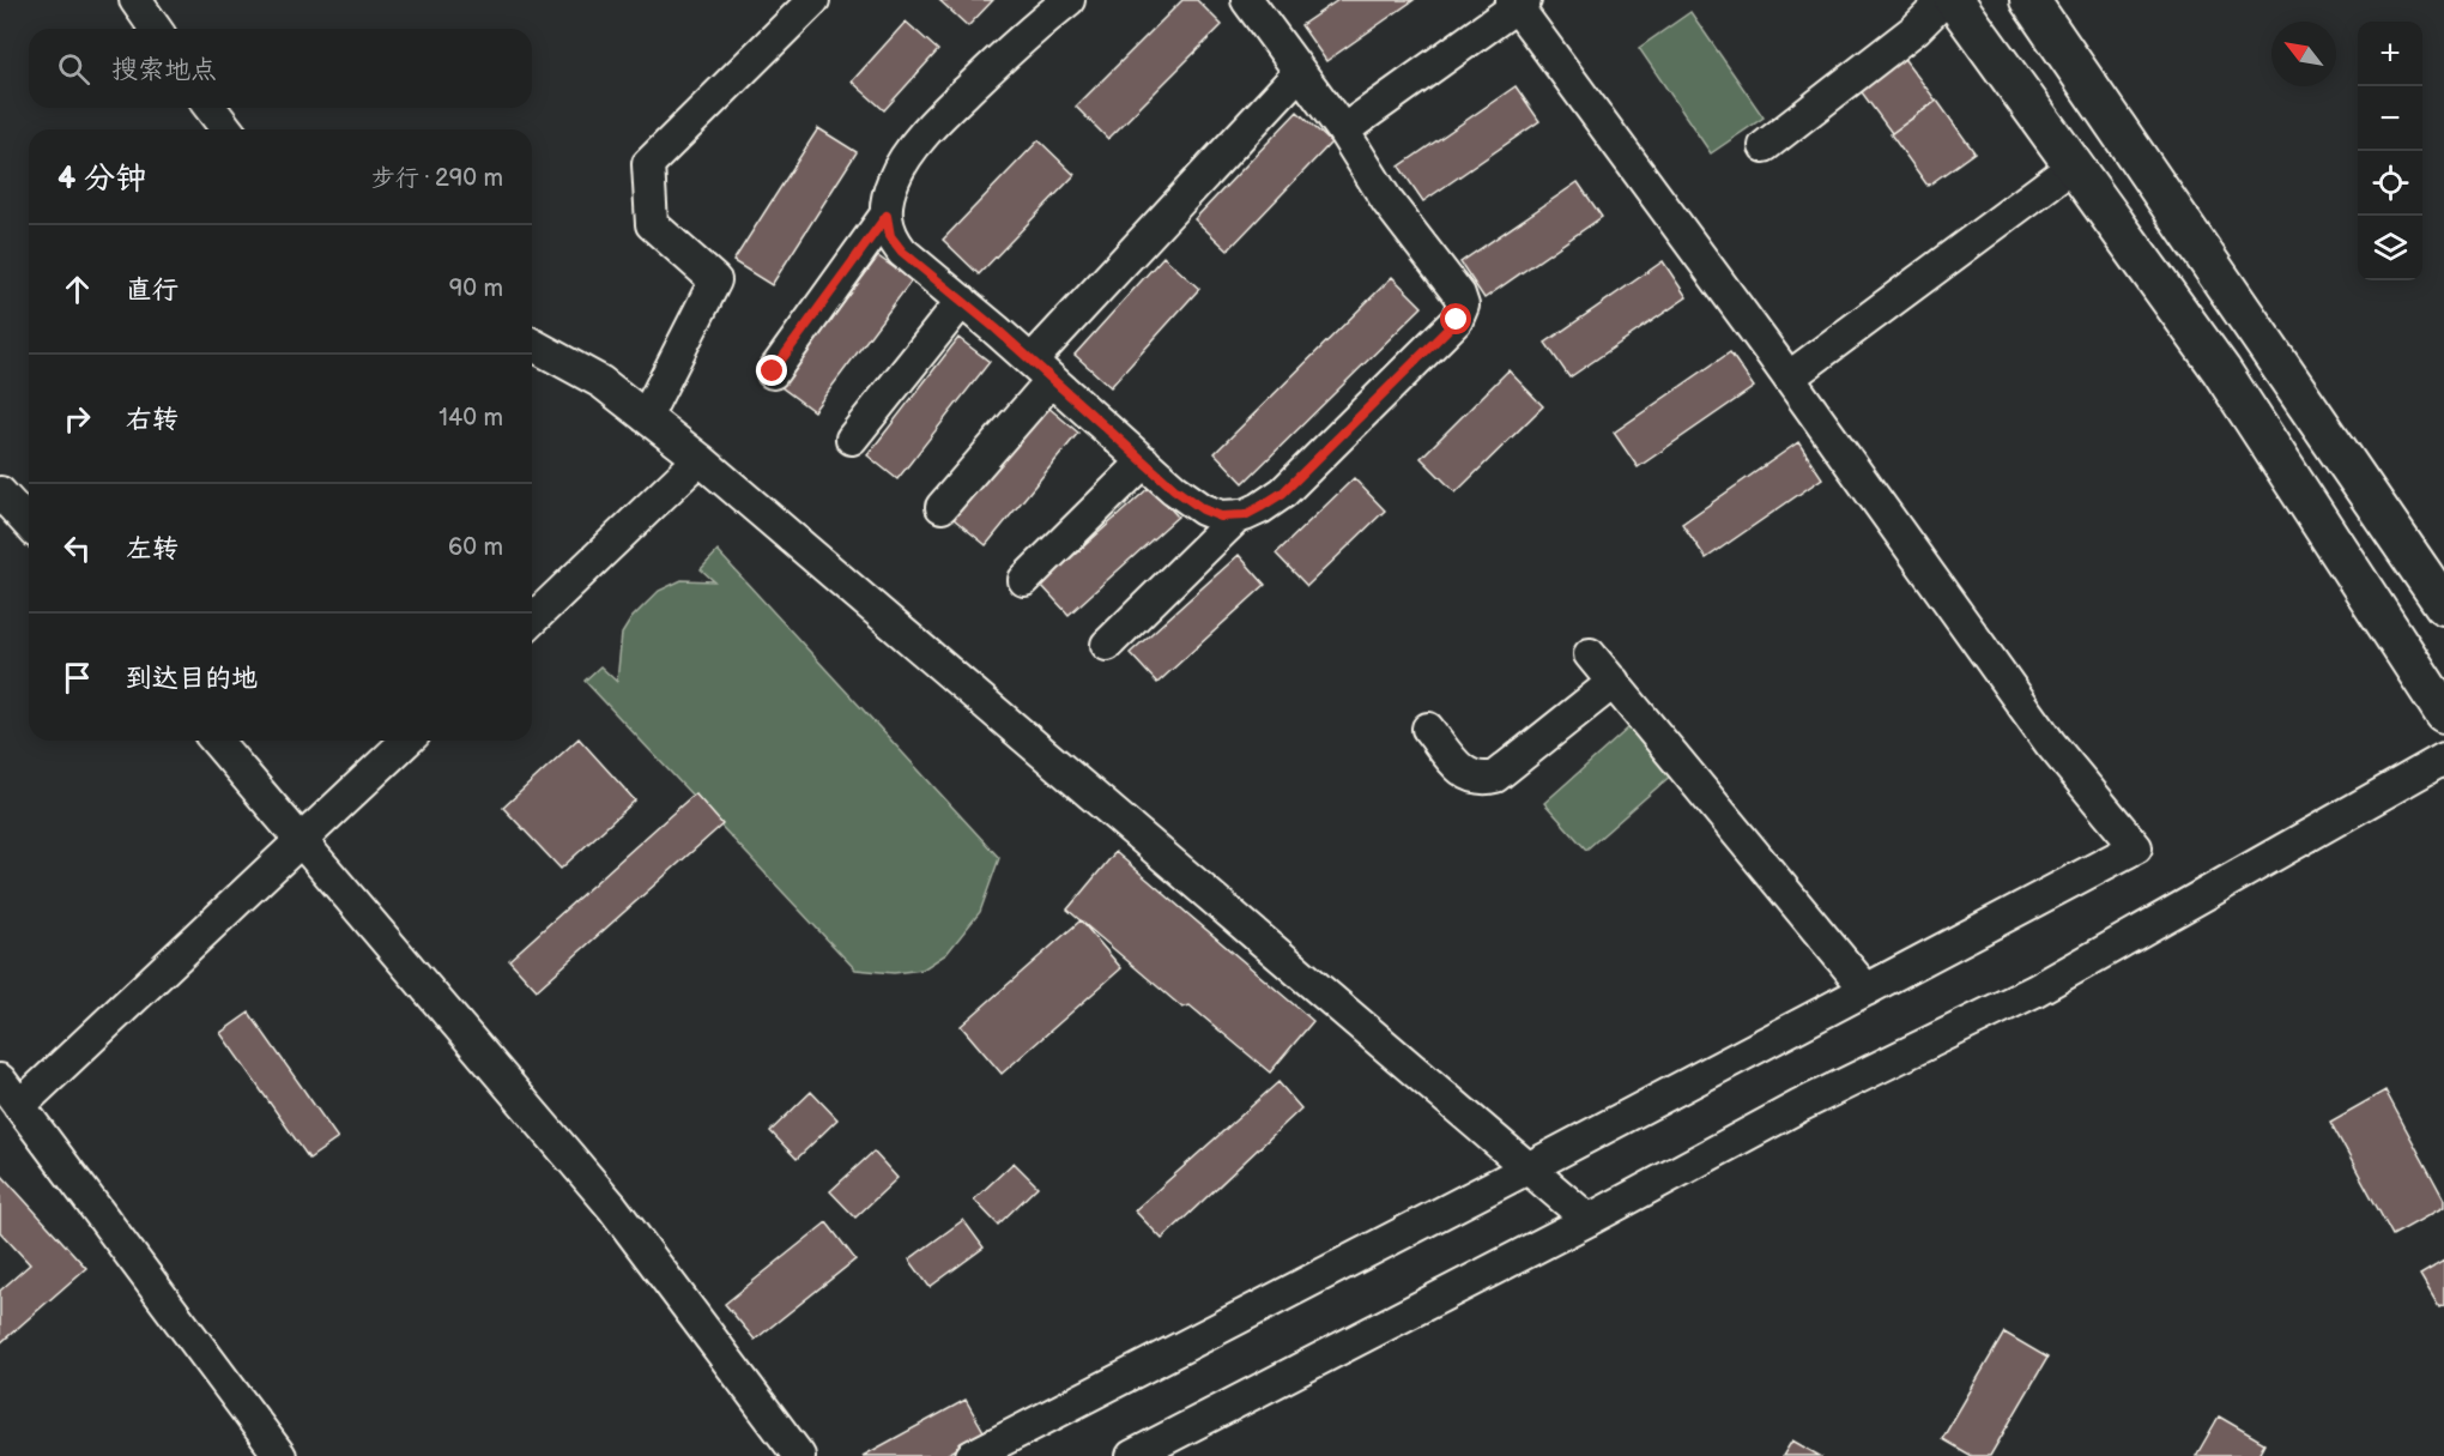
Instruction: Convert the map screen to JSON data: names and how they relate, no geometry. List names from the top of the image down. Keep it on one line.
{"north":"top left","page":{"map_buttons":["+","−"],"search":"搜索地点","heading":["4 分钟","步行 · 290 m"],"list":[["直行","90 m"],["右转","140 m"],["左转","60 m"],"到达目的地"]}}
